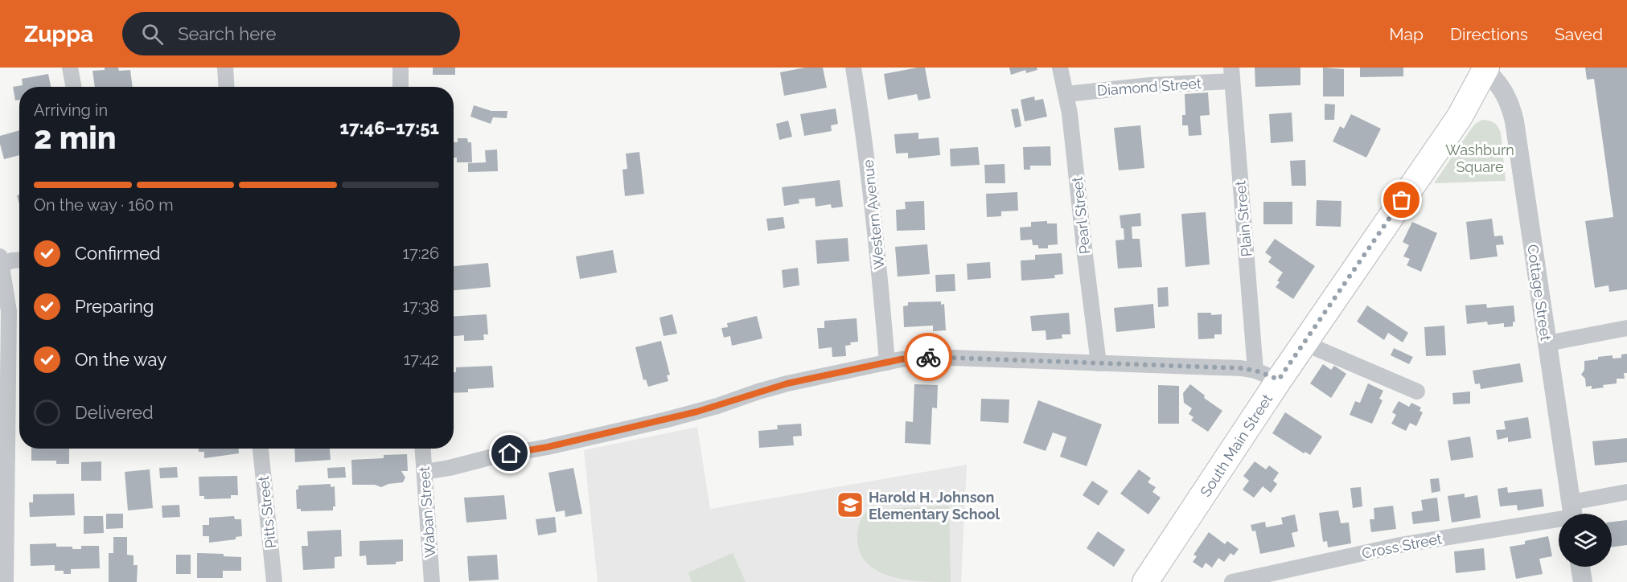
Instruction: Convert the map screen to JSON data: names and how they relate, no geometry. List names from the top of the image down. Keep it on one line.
{"streets":{"main road":["South Main Street"],"street":["Diamond Street","Western Avenue","Pearl Street","Plain Street","Cottage Street","Pitts Street","Waban Street","Cross Street"]},"crossings":[["Diamond Street","Pearl Street"],["Diamond Street","Plain Street"],["Cottage Street","South Main Street"],["Cottage Street","Cross Street"]],"parks":["Washburn Square"],"places":{"school or university":["Harold H. Johnson Elementary School"]},"page":{"header":"Zuppa","search":"Search here","nav":["Map","Directions","Saved"],"heading":["2 min","Arriving in","17:46–17:51"],"bar":"On the way · 160 m","list":[["Confirmed","17:26"],["Preparing","17:38"],["On the way","17:42"],"Delivered"]}}
